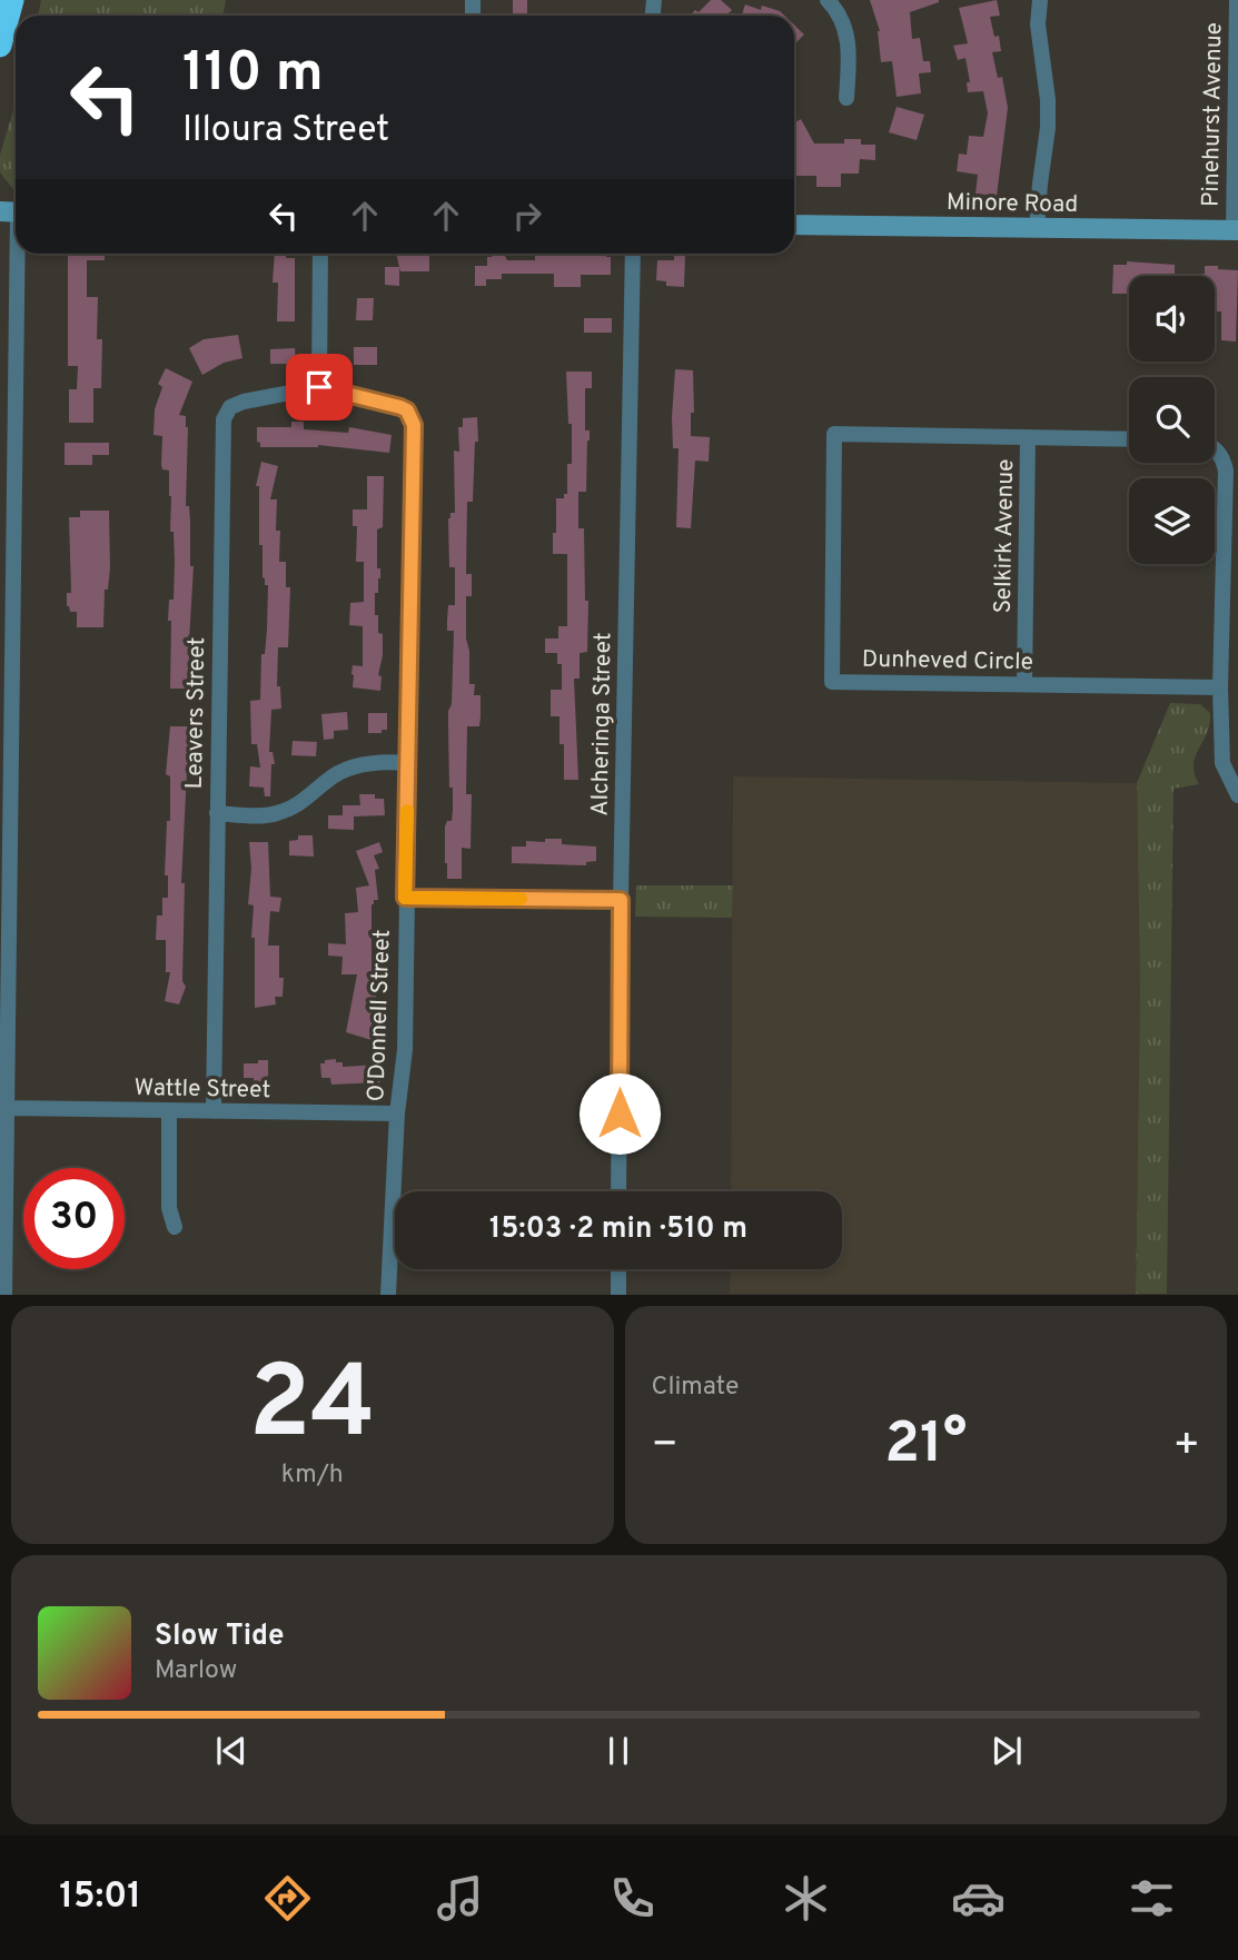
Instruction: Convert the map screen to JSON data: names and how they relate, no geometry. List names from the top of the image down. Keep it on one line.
{"streets":{"street":["Pinehurst Avenue","Minore Road","Selkirk Avenue","Dunheved Circle","Leavers Street","Alcheringa Street","O'Donnell Street","Wattle Street"]},"crossings":[["Pinehurst Avenue","Minore Road"],["Selkirk Avenue","Dunheved Circle"],["Leavers Street","O'Donnell Street"],["Leavers Street","Wattle Street"],["O'Donnell Street","Wattle Street"]],"page":{"turn":["110 m","Illoura Street"],"limit":"30","trip":"15:03 · 2 min · 510 m","tile":[["24","km/h"],"Climate"],"heat":["−","21°","+"],"song":["Slow Tide","Marlow"],"tabs":"15:01"}}
